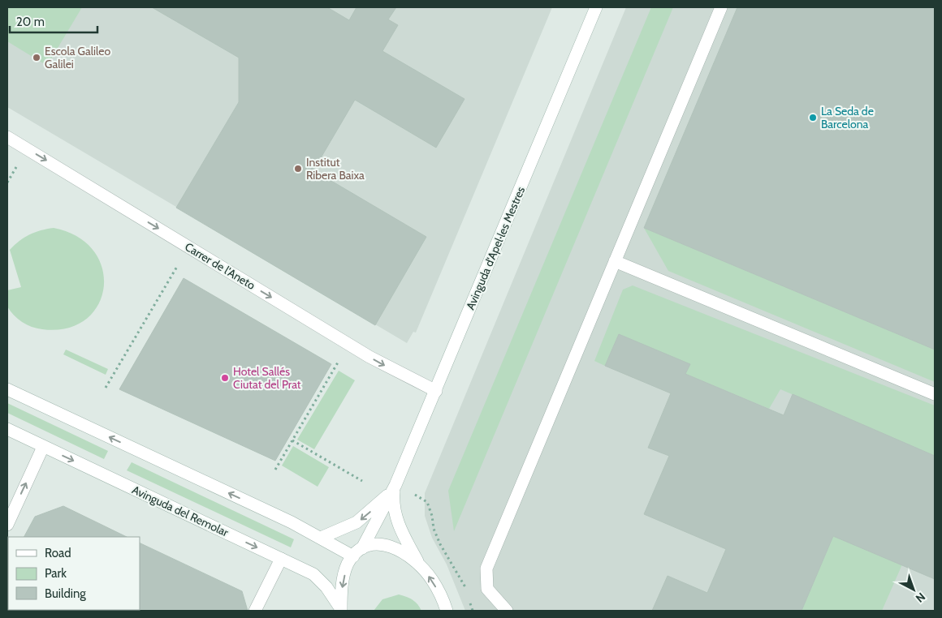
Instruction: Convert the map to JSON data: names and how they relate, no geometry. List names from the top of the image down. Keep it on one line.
{"streets":{"street":["Avinguda d'Apel·les Mestres","Carrer de l'Aneto","Avinguda del Remolar"]},"crossings":[["Avinguda d'Apel·les Mestres","Carrer de l'Aneto"],["Avinguda d'Apel·les Mestres","Avinguda del Remolar"]],"one_way":["Carrer de l'Aneto"],"places":["Escola Galileo Galilei","La Seda de Barcelona","Institut Ribera Baixa","Hotel Sallés Ciutat del Prat"],"legend":["Road","Park","Building"],"scale_bar":"20 m","north":"bottom right"}
